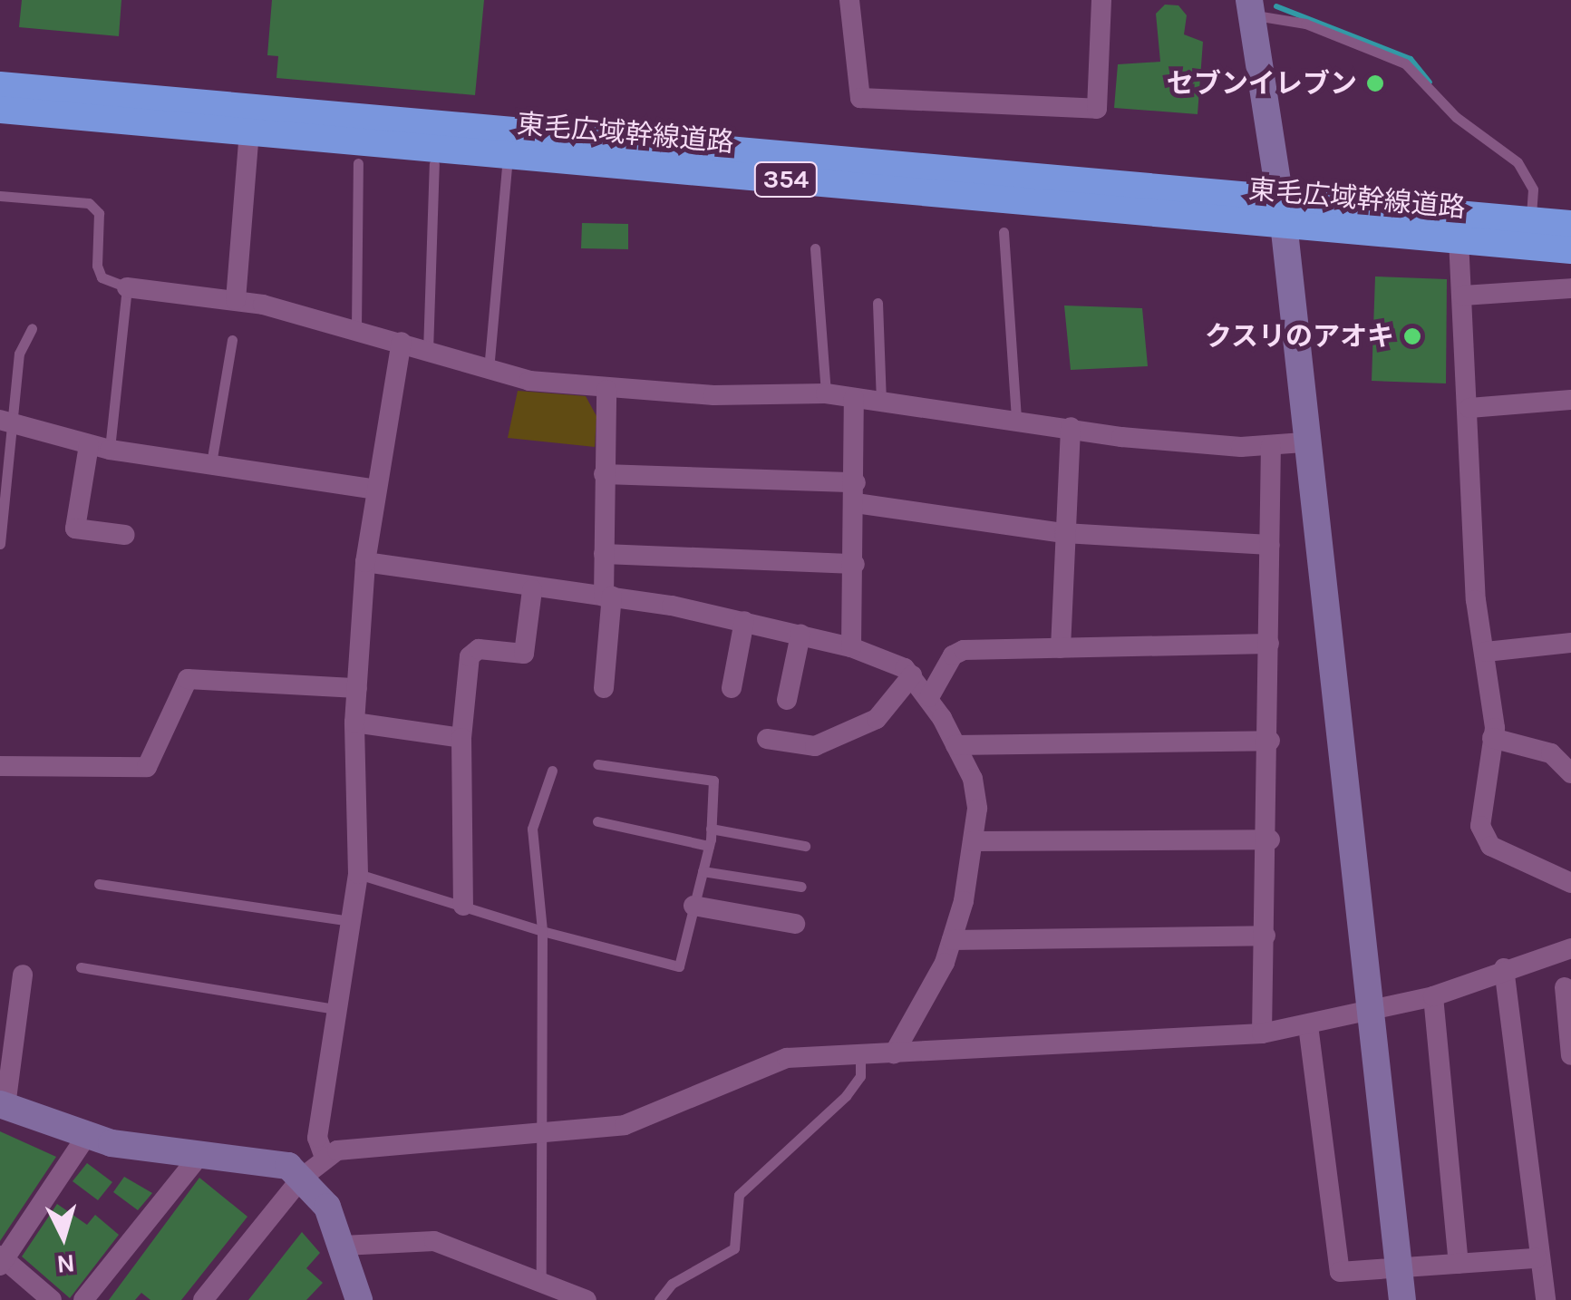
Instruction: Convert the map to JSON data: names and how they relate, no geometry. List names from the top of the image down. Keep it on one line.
{"streets":{"highway":["東毛広域幹線道路","354"]},"places":["セブンイレブン","クスリのアオキ"],"north":"bottom"}
